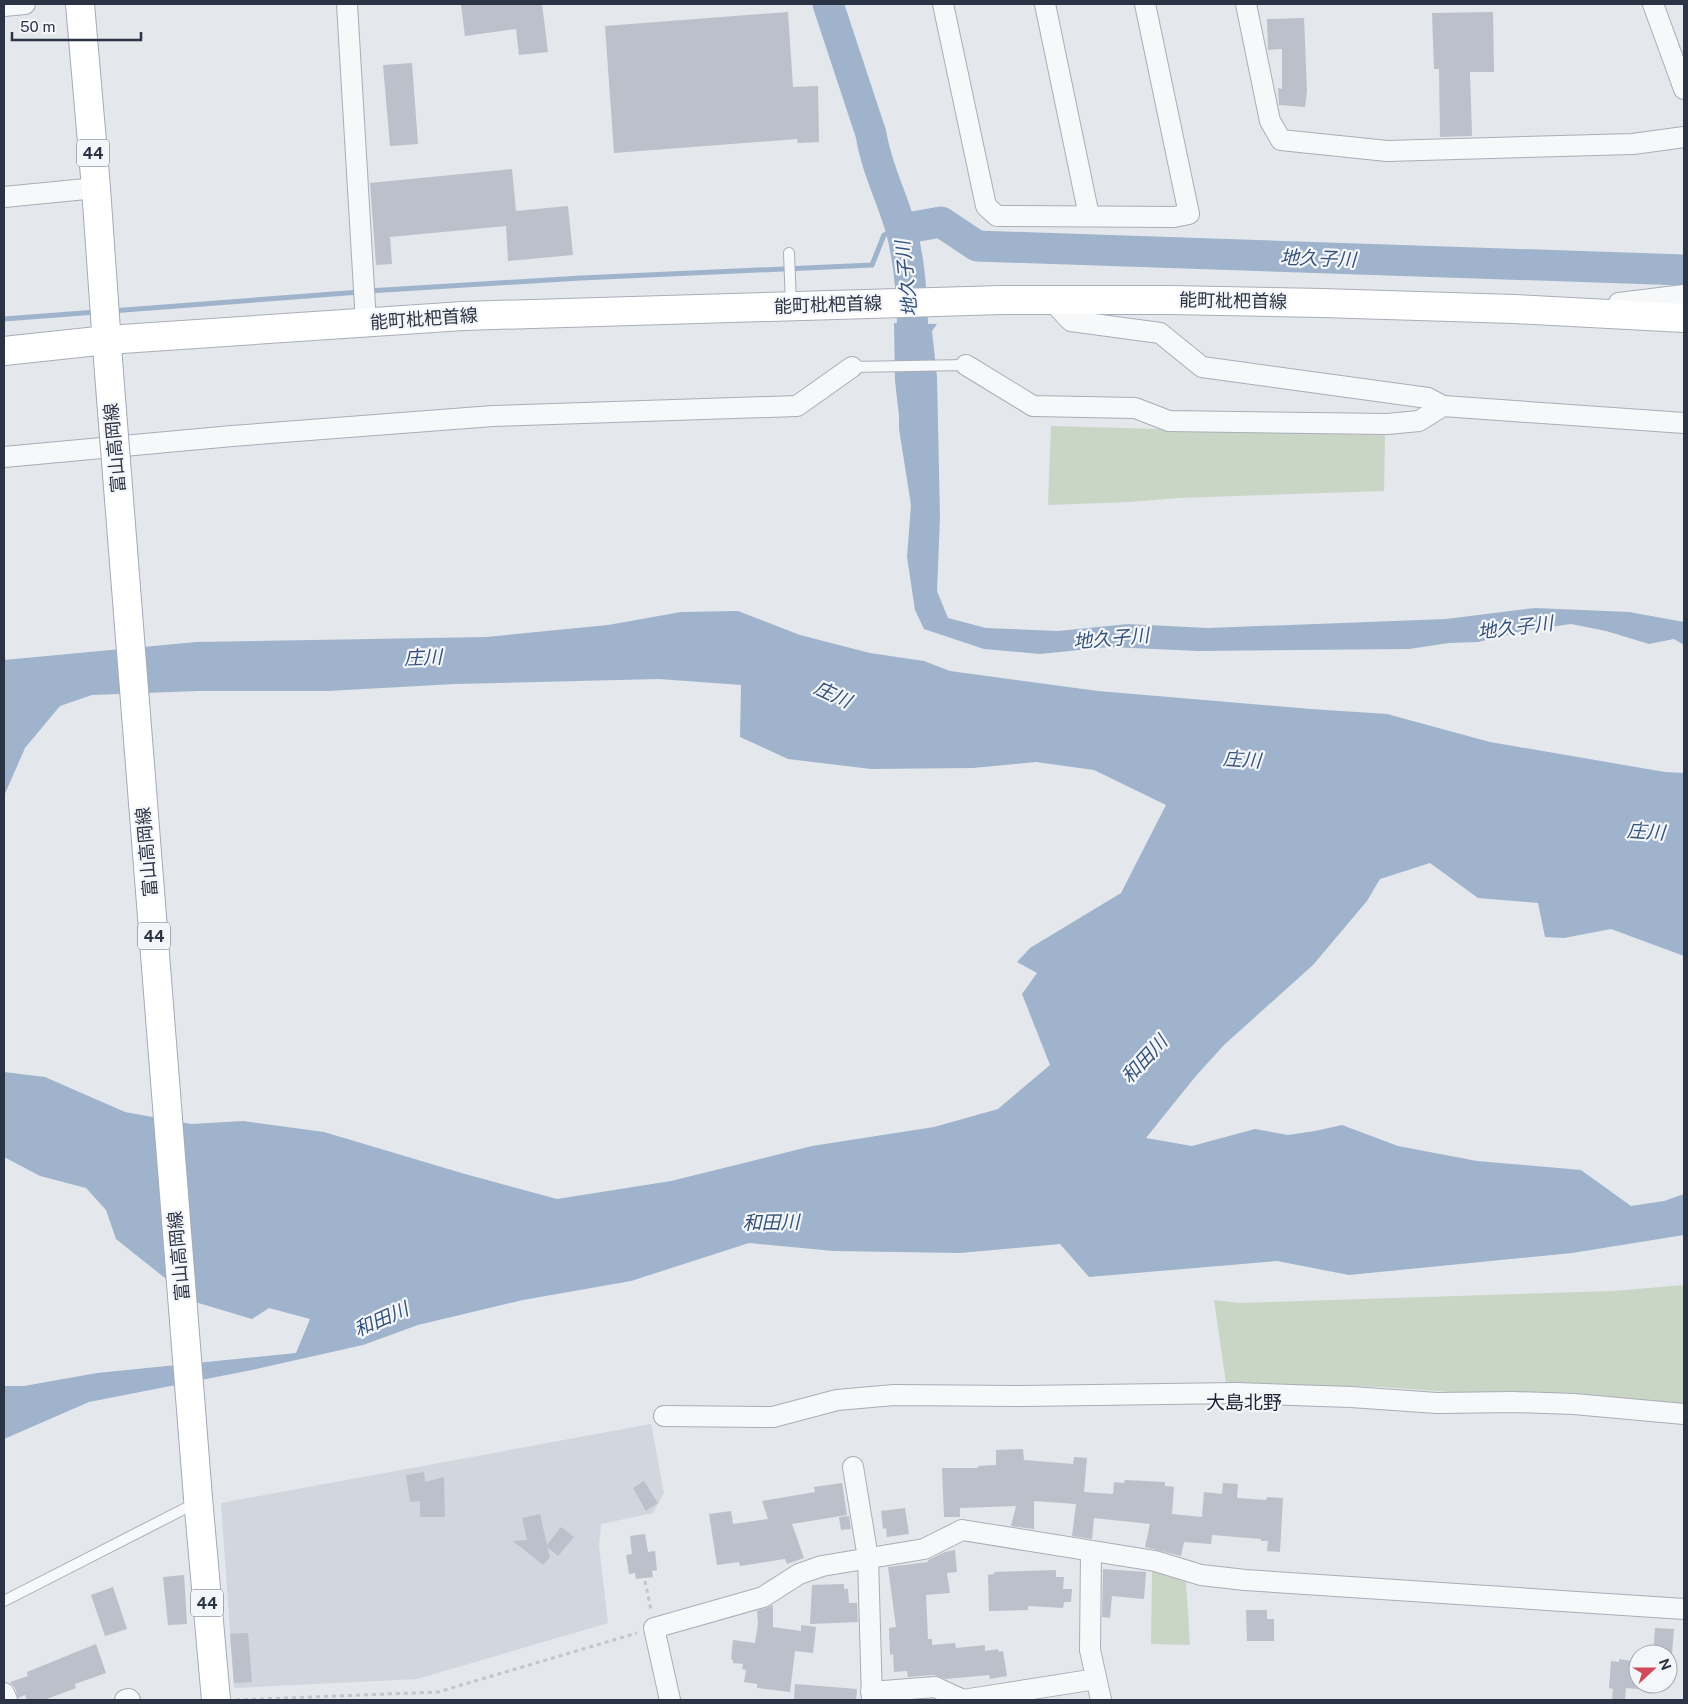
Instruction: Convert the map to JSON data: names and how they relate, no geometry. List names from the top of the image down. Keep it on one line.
{"streets":{"main road":["44","能町枇杷首線","富山高岡線"]},"crossings":[["能町枇杷首線","富山高岡線"]],"districts":["大島北野"],"water":["地久子川","庄川","和田川"],"scale_bar":"50 m","north":"right"}
